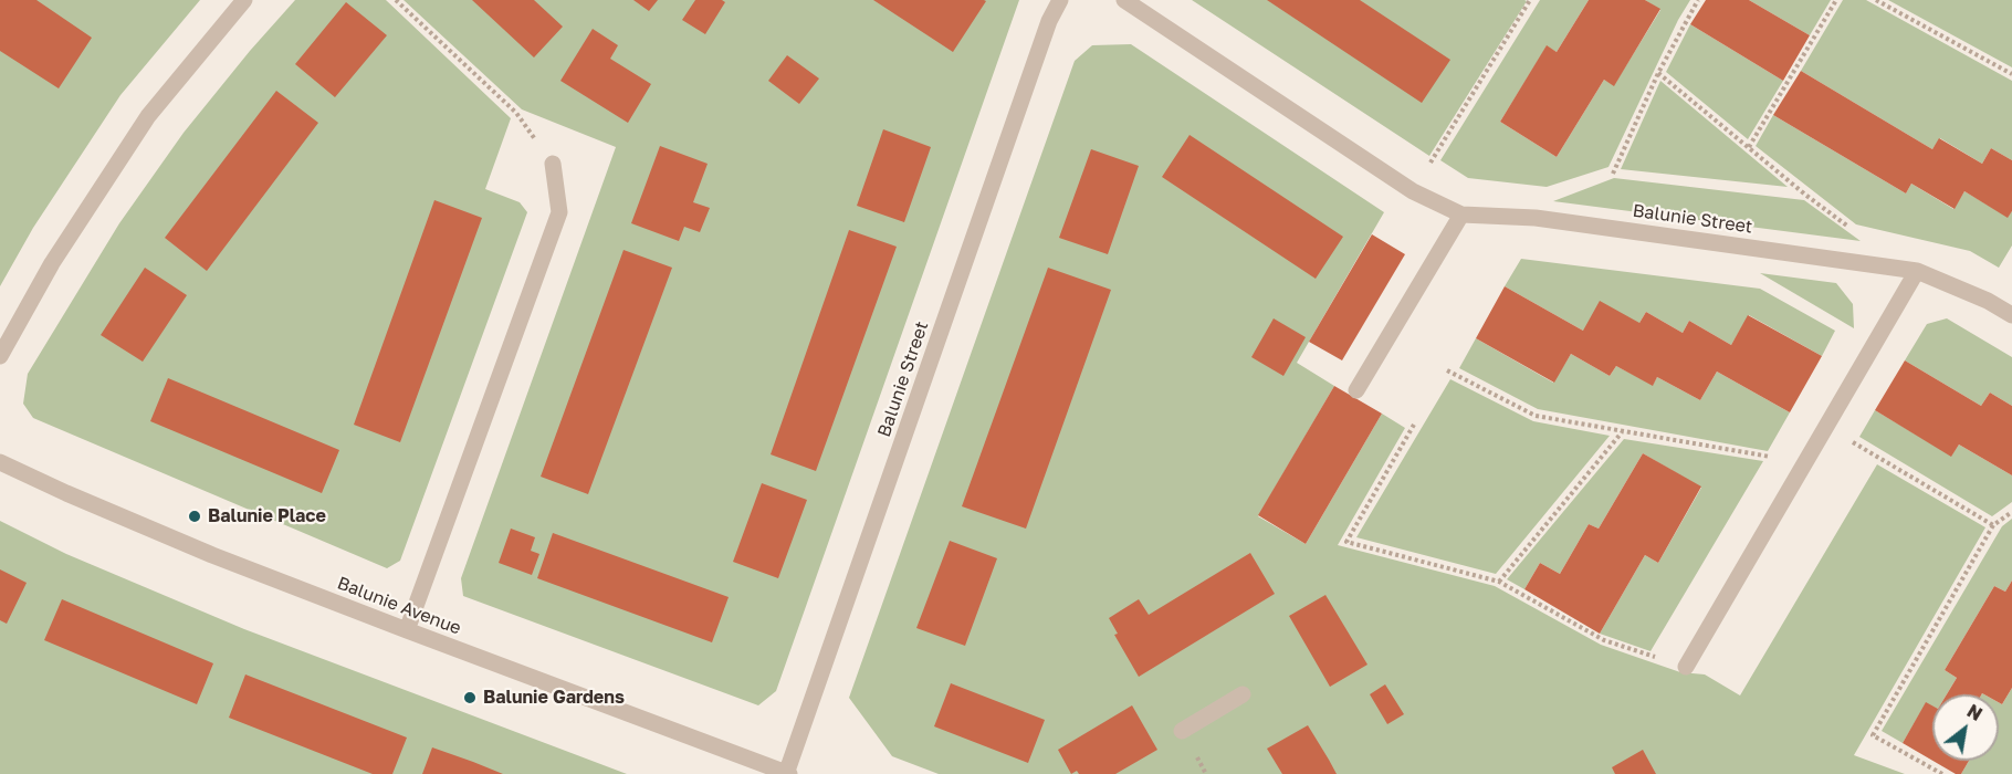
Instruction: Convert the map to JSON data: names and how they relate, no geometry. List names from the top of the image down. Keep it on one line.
{"streets":{"street":["Balunie Street","Balunie Avenue"]},"crossings":[["Balunie Street","Balunie Avenue"]],"places":["Balunie Place","Balunie Gardens"],"north":"top right"}
